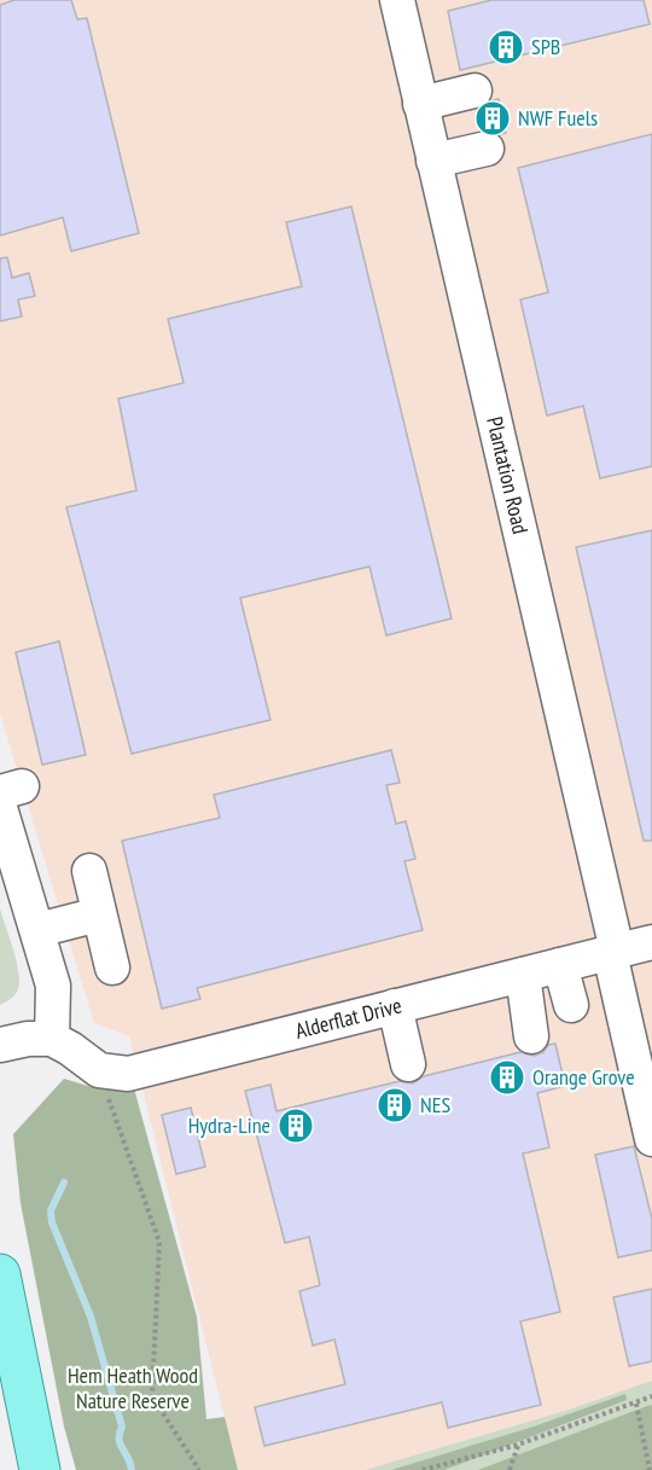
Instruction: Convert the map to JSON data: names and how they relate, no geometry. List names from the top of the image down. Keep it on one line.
{"streets":{"street":["Plantation Road","Alderflat Drive"]},"crossings":[["Plantation Road","Alderflat Drive"]],"parks":["Hem Heath Wood Nature Reserve"],"places":{"building":["SPB","NWF Fuels","Orange Grove","NES","Hydra-Line"]}}
